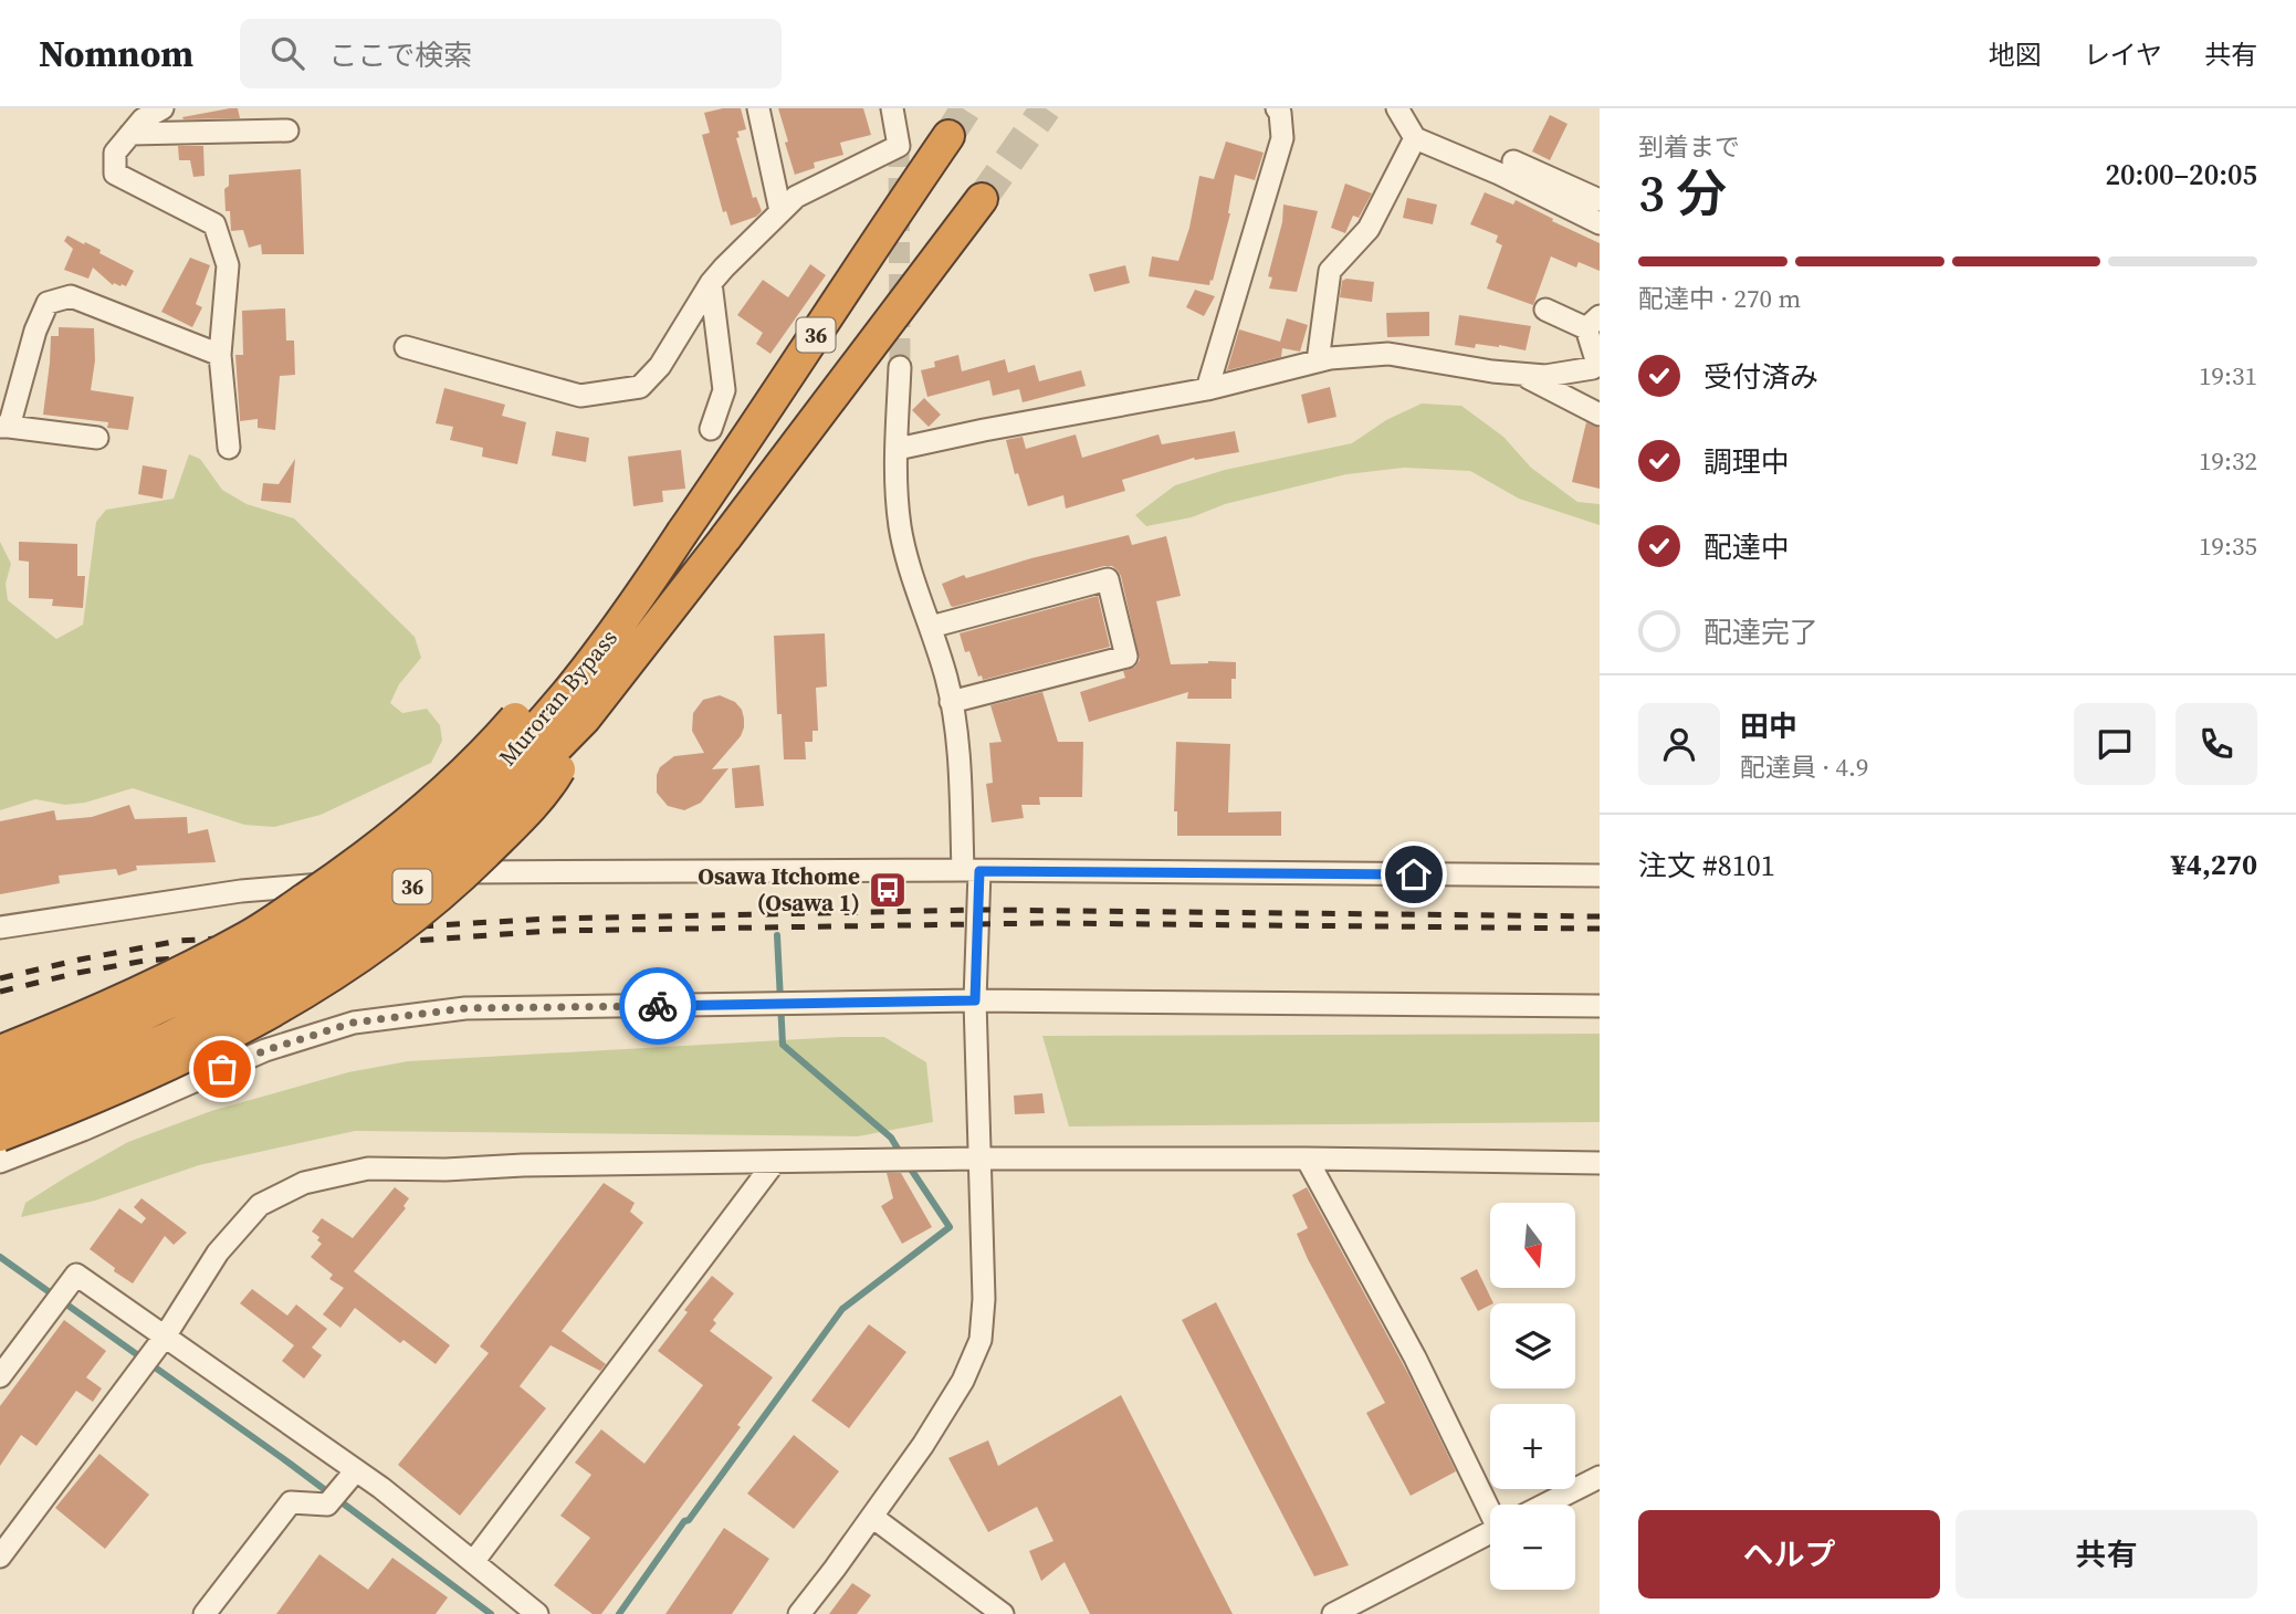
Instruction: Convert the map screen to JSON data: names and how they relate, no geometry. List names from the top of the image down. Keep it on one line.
{"streets":{"highway":["36","Muroran Bypass"]},"places":{"bus stop":["Osawa Itchome (Osawa 1)"]},"north":"bottom","page":{"header":"Nomnom","search":"ここで検索","nav":["地図","レイヤ","共有"],"heading":["3 分","到着まで","20:00–20:05"],"panel":["田中","配達員 · 4.9","注文 #8101","¥4,270"],"bar":"配達中 · 270 m","list":[["受付済み","19:31"],["調理中","19:32"],["配達中","19:35"],"配達完了"],"map_buttons":["+","−"],"buttons":["ヘルプ","共有"]}}
